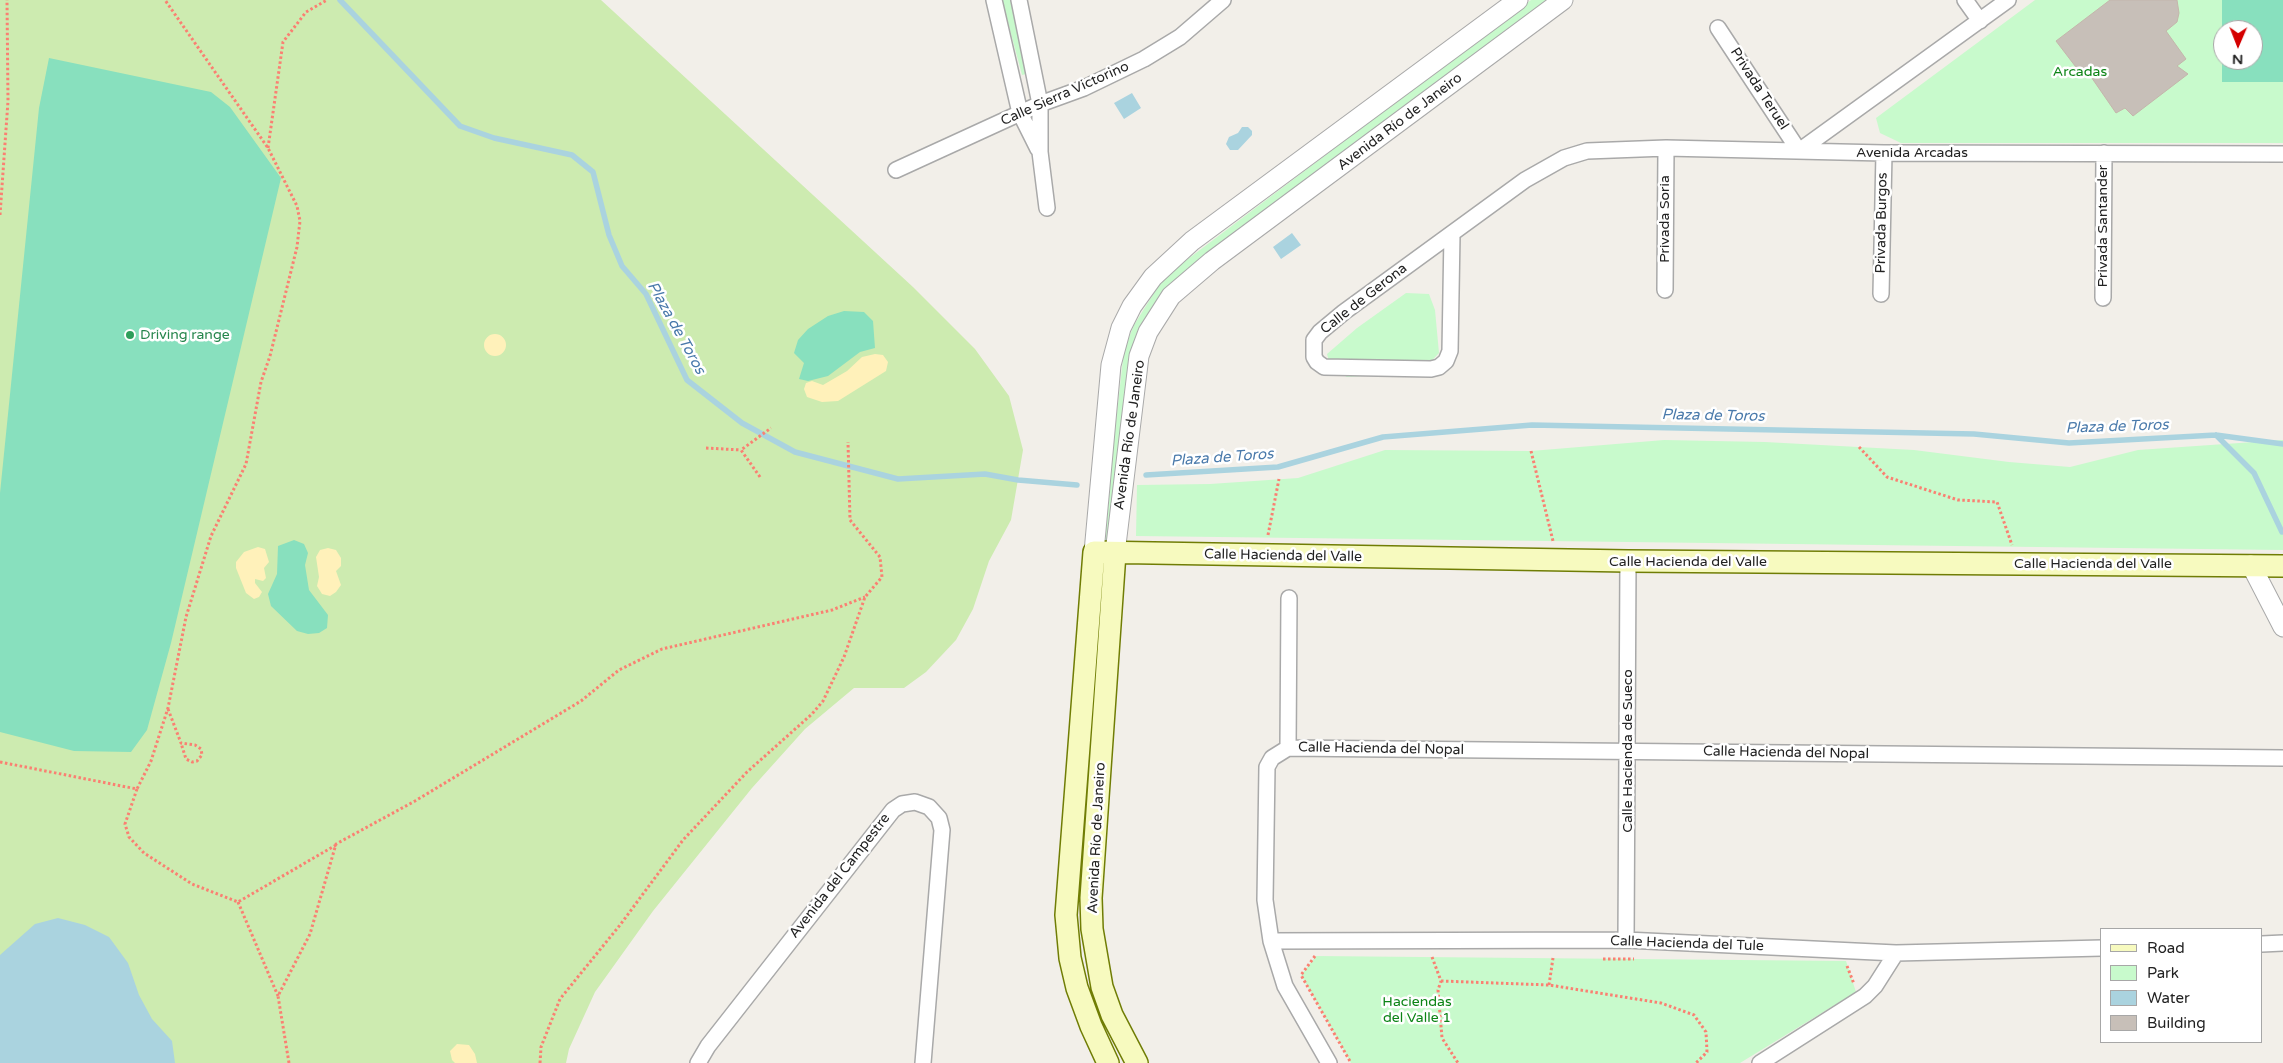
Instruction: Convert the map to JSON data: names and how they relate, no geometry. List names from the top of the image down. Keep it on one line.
{"streets":{"main road":["Avenida Río de Janeiro","Calle Hacienda del Valle"],"street":["Privada Teruel","Calle Sierra Victorino","Avenida Arcadas","Privada Soria","Privada Burgos","Privada Santander","Calle de Gerona","Calle Hacienda del Nopal","Calle Hacienda de Sueco","Avenida del Campestre","Calle Hacienda del Tule"]},"crossings":[["Privada Teruel","Avenida Arcadas"],["Privada Teruel","Calle de Gerona"],["Avenida Río de Janeiro","Calle Hacienda del Valle"],["Avenida Arcadas","Privada Burgos"],["Avenida Arcadas","Privada Santander"],["Avenida Arcadas","Calle de Gerona"],["Privada Soria","Calle de Gerona"],["Calle Hacienda del Valle","Calle Hacienda de Sueco"],["Calle Hacienda del Nopal","Calle Hacienda de Sueco"],["Calle Hacienda de Sueco","Calle Hacienda del Tule"]],"water":["Plaza de Toros"],"parks":["Arcadas","Haciendas del Valle 1"],"places":["Driving range"],"legend":["Road","Park","Water","Building"],"north":"bottom"}
